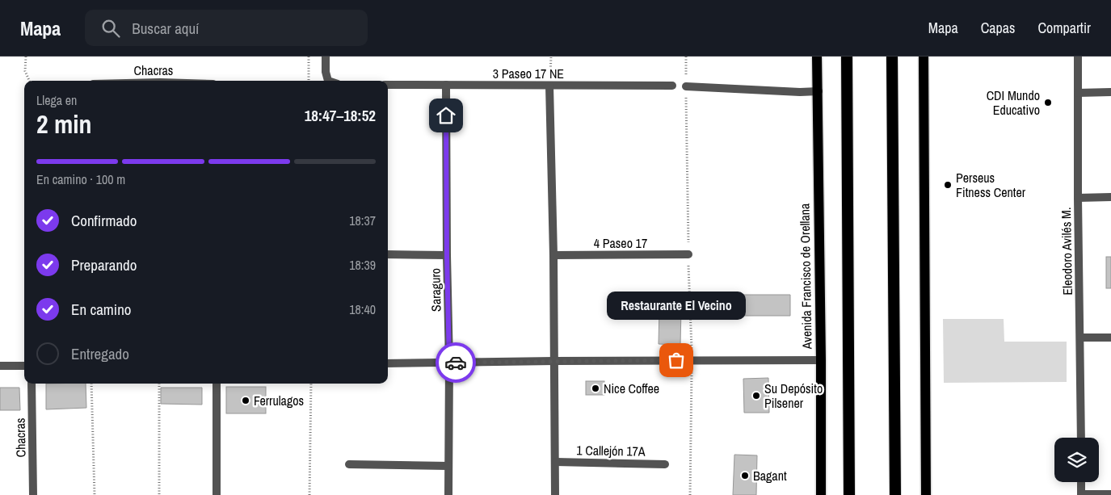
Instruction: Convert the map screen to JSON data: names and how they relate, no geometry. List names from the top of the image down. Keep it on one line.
{"streets":{"main road":["Avenida Francisco de Orellana"],"street":["Chacras","3 Paseo 17 NE","4 Paseo 17","Eleodoro Avilés M.","Saraguro","1 Callejón 17A"]},"crossings":[["3 Paseo 17 NE","Saraguro"]],"places":["CDI Mundo Educativo","Perseus Fitness Center","Restaurante El Vecino","Nice Coffee","Su Depósito Pilsener","Ferrulagos","Bagant"],"page":{"header":"Mapa","search":"Buscar aquí","nav":["Mapa","Capas","Compartir"],"heading":["2 min","Llega en","18:47–18:52"],"bar":"En camino · 100 m","list":[["Confirmado","18:37"],["Preparando","18:39"],["En camino","18:40"],"Entregado"],"bubble":"Restaurante El Vecino"}}
